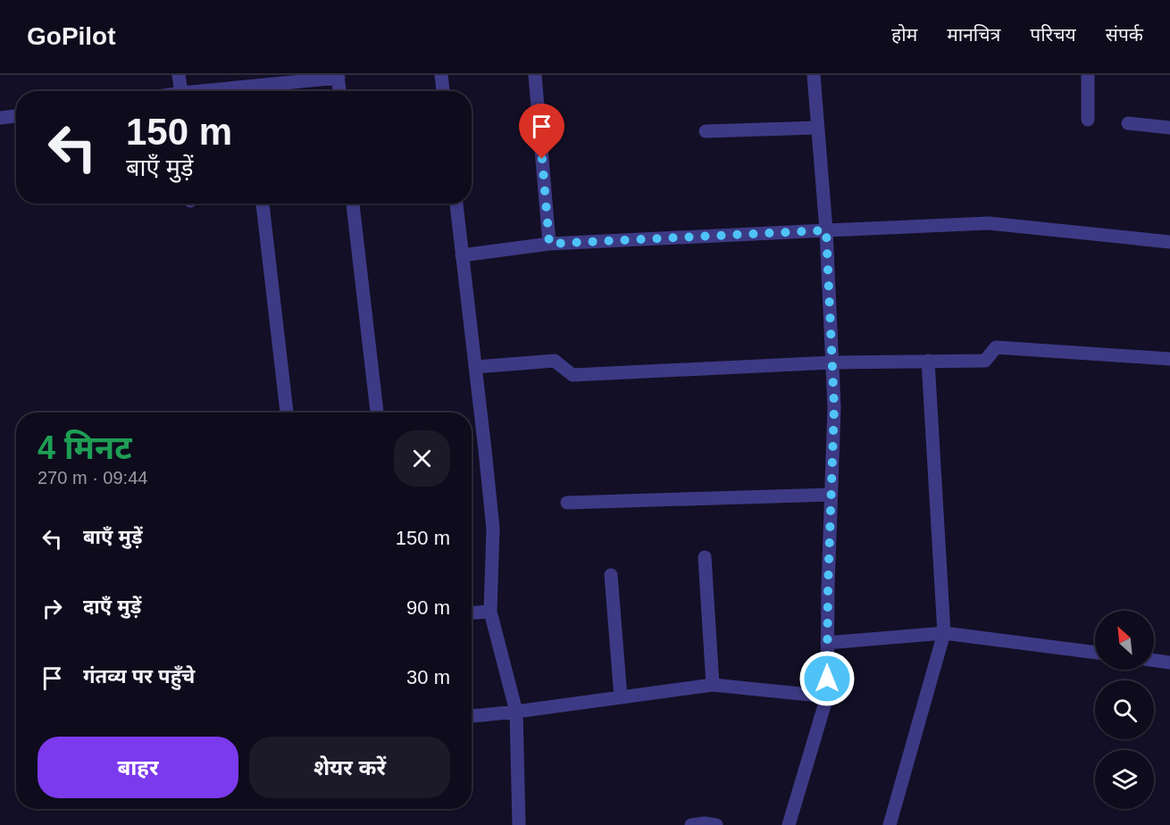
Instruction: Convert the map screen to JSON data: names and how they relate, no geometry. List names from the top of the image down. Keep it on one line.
{"north":"top left","page":{"header":"GoPilot","nav":["होम","मानचित्र","परिचय","संपर्क"],"turn":["150 m","बाएँ मुड़ें"],"heading":["4 मिनट","270 m · 09:44"],"list":[{"name":"बाएँ मुड़ें","value":"150 m"},{"name":"दाएँ मुड़ें","value":"90 m"},{"name":"गंतव्य पर पहुँचे","value":"30 m"}],"buttons":["बाहर","शेयर करें"]}}
